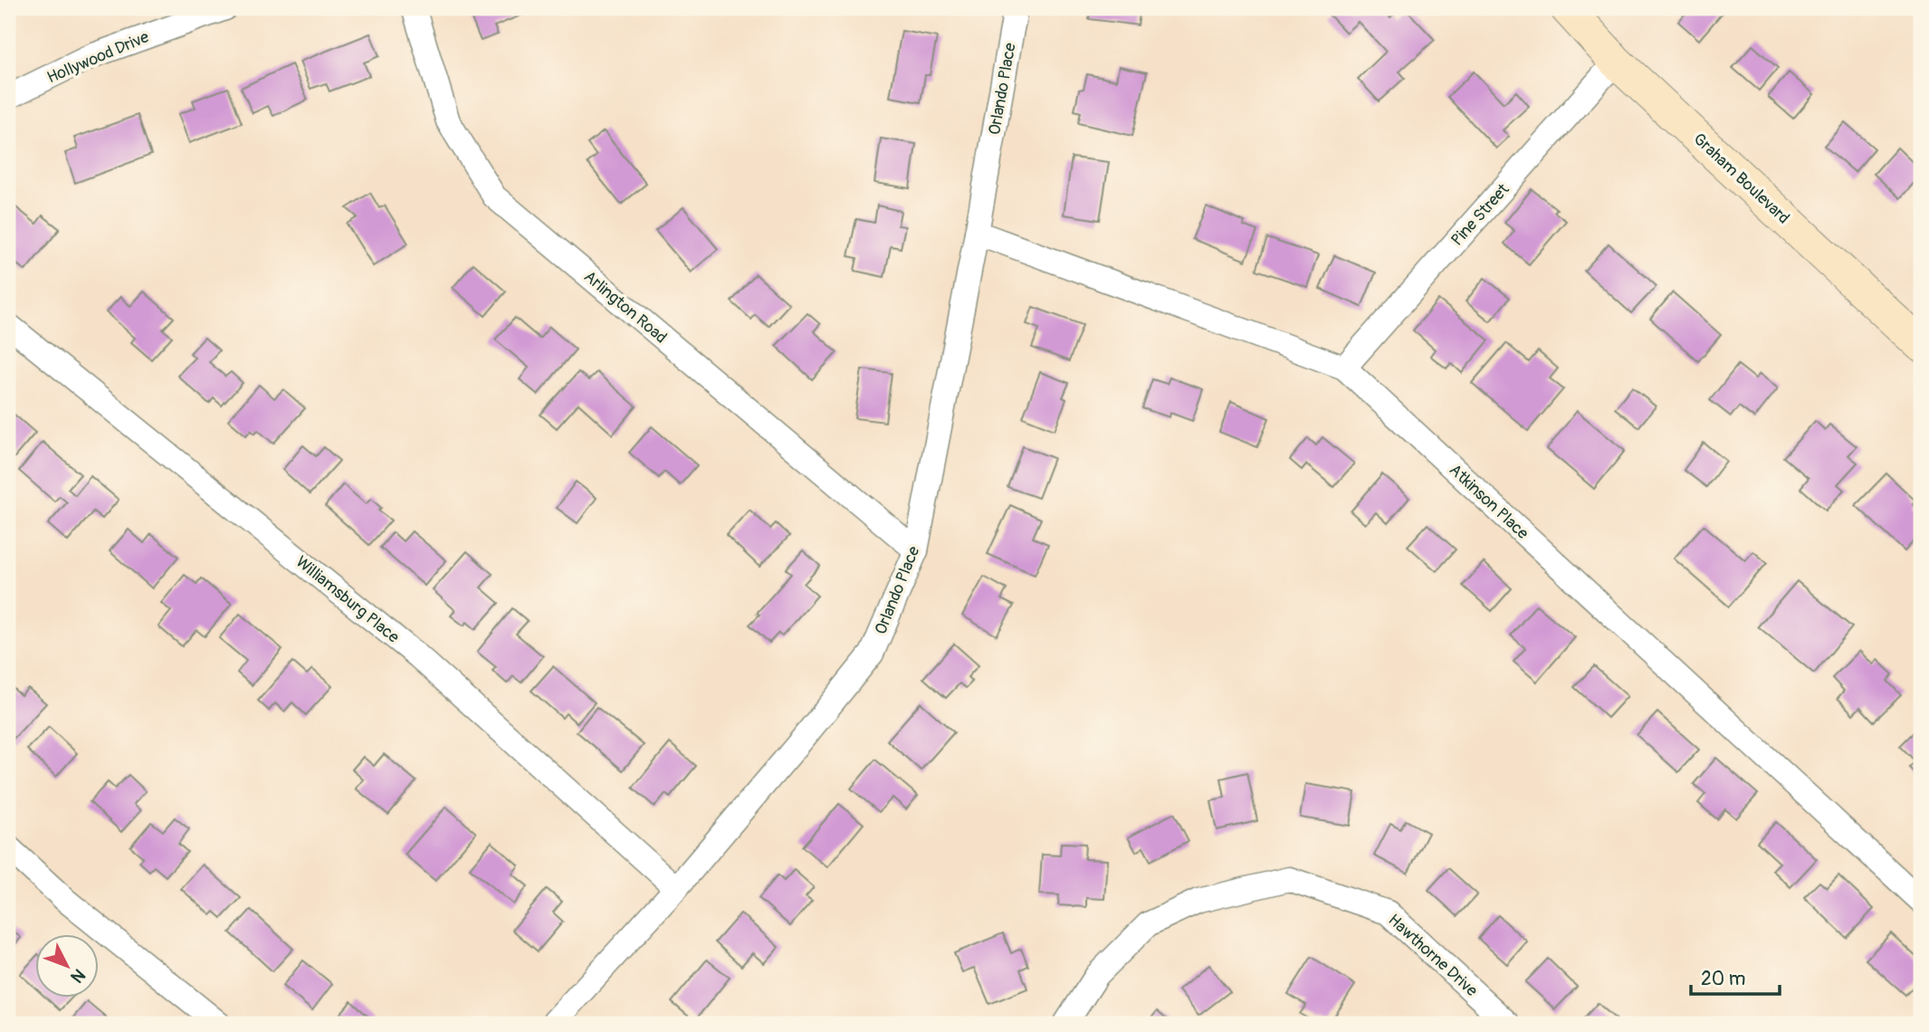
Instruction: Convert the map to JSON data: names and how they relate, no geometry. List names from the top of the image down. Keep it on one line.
{"streets":{"street":["Hollywood Drive","Orlando Place","Graham Boulevard","Pine Street","Arlington Road","Atkinson Place","Williamsburg Place","Hawthorne Drive"]},"crossings":[["Orlando Place","Arlington Road"],["Orlando Place","Atkinson Place"],["Orlando Place","Williamsburg Place"],["Graham Boulevard","Pine Street"],["Pine Street","Atkinson Place"]],"scale_bar":"20 m","north":"bottom right"}
